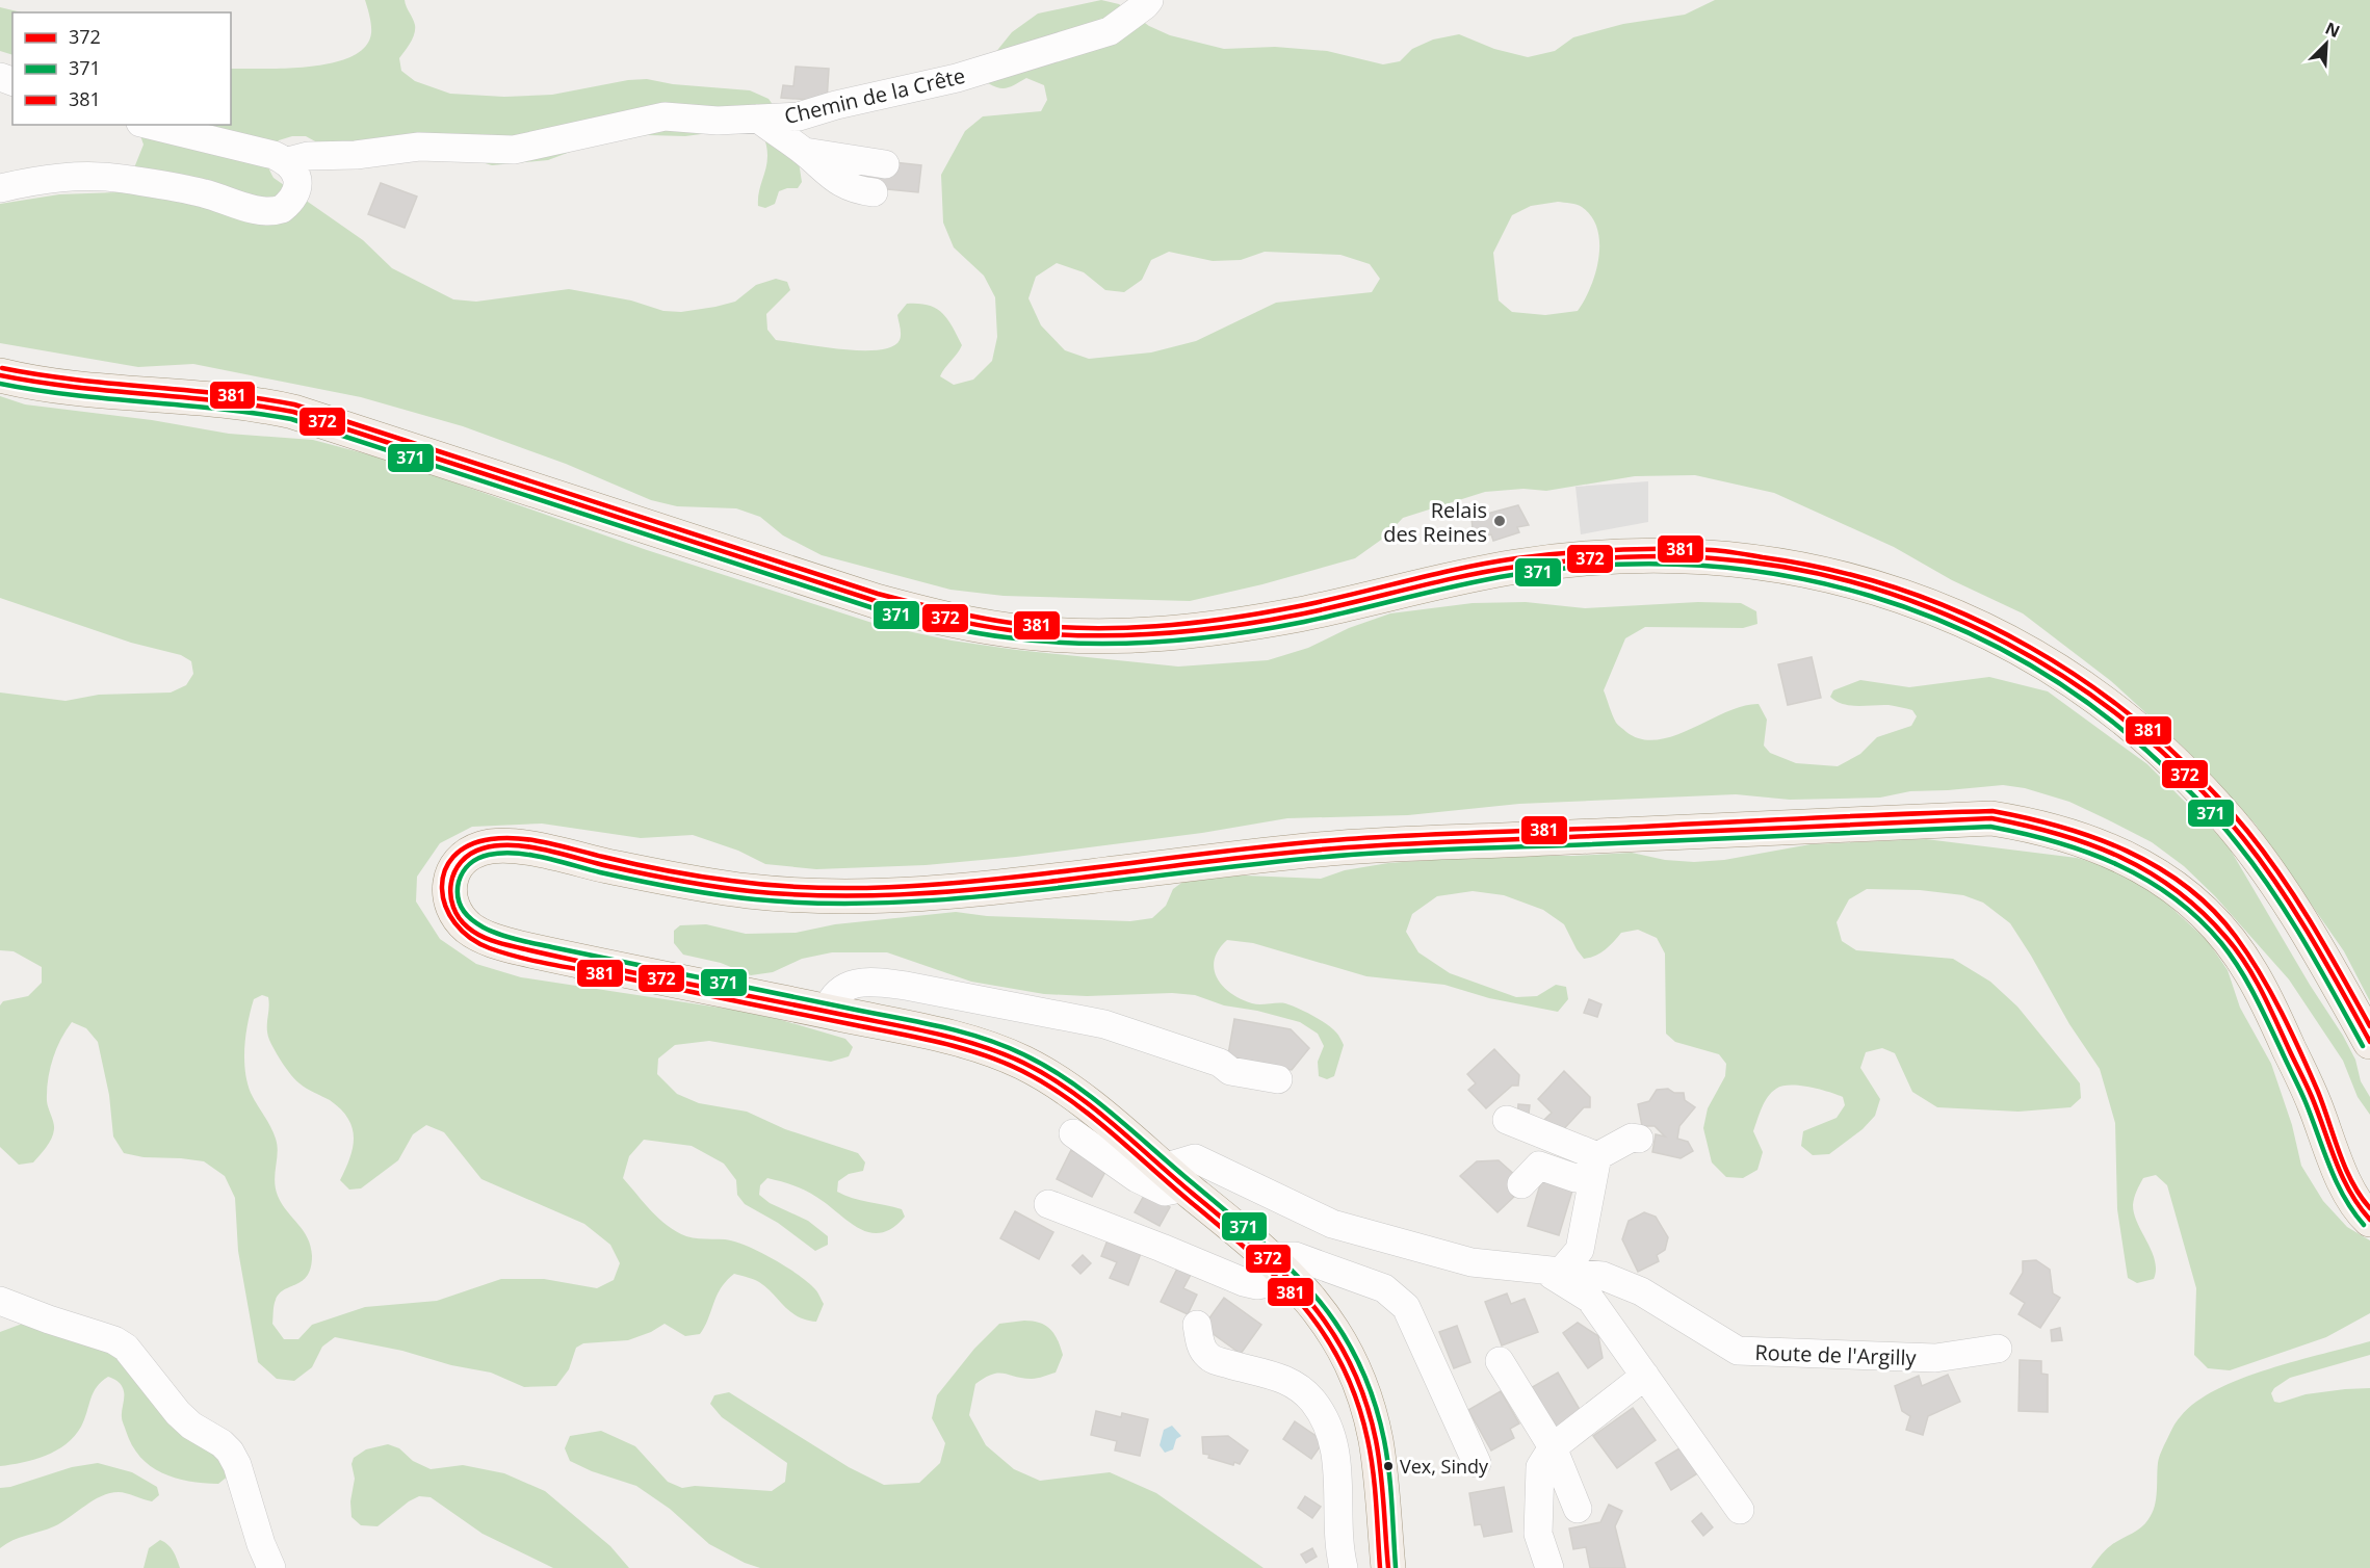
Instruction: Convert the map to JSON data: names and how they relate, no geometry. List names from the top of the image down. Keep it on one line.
{"streets":{"street":["Chemin de la Crête","Route de l'Argilly"]},"places":["Relais des Reines","Vex, Sindy"],"lines":["transit line 381","transit line 372","transit line 371"],"legend":["372","371","381"],"north":"top right"}
